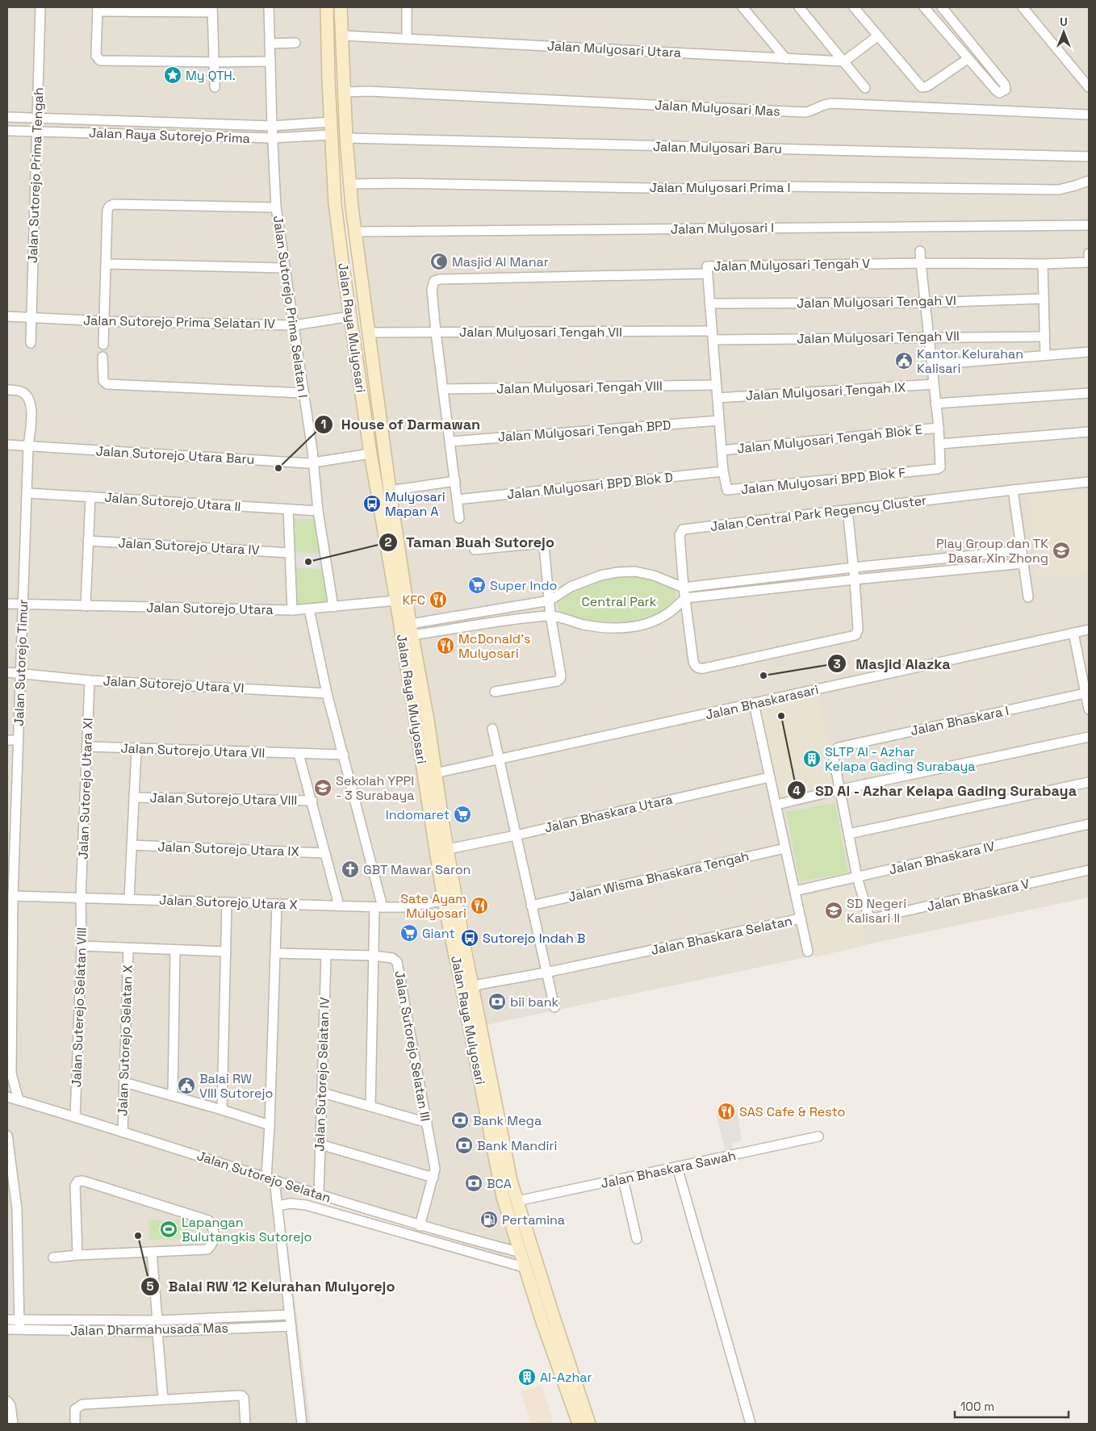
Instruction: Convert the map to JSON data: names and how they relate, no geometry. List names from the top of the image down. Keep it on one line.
{"streets":{"main road":["Jalan Raya Mulyosari"],"street":["Jalan Mulyosari Utara","Jalan Mulyosari Mas","Jalan Raya Sutorejo Prima","Jalan Mulyosari Baru","Jalan Sutorejo Prima Tengah","Jalan Mulyosari Prima I","Jalan Mulyosari I","Jalan Mulyosari Tengah V","Jalan Mulyosari Tengah VI","Jalan Sutorejo Prima Selatan I","Jalan Sutorejo Prima Selatan IV","Jalan Mulyosari Tengah VII","Jalan Mulyosari Tengah VIII","Jalan Mulyosari Tengah IX","Jalan Mulyosari Tengah BPD","Jalan Mulyosari Tengah Blok E","Jalan Sutorejo Utara Baru","Jalan Mulyosari BPD Blok F","Jalan Mulyosari BPD Blok D","Jalan Sutorejo Utara II","Jalan Central Park Regency Cluster","Jalan Sutorejo Utara IV","Jalan Sutorejo Utara","Jalan Sutorejo Timur","Jalan Sutorejo Utara VI","Jalan Bhaskarasari","Jalan Bhaskara I","Jalan Sutorejo Utara VII","Jalan Sutorejo Utara XI","Jalan Sutorejo Utara VIII","Jalan Bhaskara Utara","Jalan Sutorejo Utara IX","Jalan Bhaskara IV","Jalan Wisma Bhaskara Tengah","Jalan Bhaskara V","Jalan Sutorejo Utara X","Jalan Bhaskara Selatan","Jalan Suterejo Selatan VIII","Jalan Sutorejo Selatan X","Jalan Sutorejo Selatan III","Jalan Sutorejo Selatan IV","Jalan Bhaskara Sawah","Jalan Sutorejo Selatan","Jalan Dharmahusada Mas"]},"crossings":[["Jalan Mulyosari Utara","Jalan Raya Mulyosari"],["Jalan Mulyosari Mas","Jalan Raya Mulyosari"],["Jalan Raya Sutorejo Prima","Jalan Sutorejo Prima Tengah"],["Jalan Raya Sutorejo Prima","Jalan Sutorejo Prima Selatan I"],["Jalan Raya Sutorejo Prima","Jalan Raya Mulyosari"],["Jalan Mulyosari Baru","Jalan Raya Mulyosari"],["Jalan Sutorejo Prima Tengah","Jalan Sutorejo Prima Selatan IV"],["Jalan Mulyosari Prima I","Jalan Raya Mulyosari"],["Jalan Mulyosari I","Jalan Raya Mulyosari"],["Jalan Mulyosari Tengah V","Jalan Mulyosari Tengah VII"],["Jalan Mulyosari Tengah V","Jalan Mulyosari BPD Blok F"],["Jalan Mulyosari Tengah VI","Jalan Mulyosari BPD Blok F"],["Jalan Sutorejo Prima Selatan I","Jalan Sutorejo Prima Selatan IV"],["Jalan Sutorejo Prima Selatan I","Jalan Sutorejo Utara Baru"],["Jalan Sutorejo Prima Selatan I","Jalan Sutorejo Utara II"],["Jalan Sutorejo Prima Selatan I","Jalan Sutorejo Utara"],["Jalan Sutorejo Prima Selatan IV","Jalan Raya Mulyosari"],["Jalan Raya Mulyosari","Jalan Mulyosari Tengah VII"],["Jalan Raya Mulyosari","Jalan Sutorejo Utara Baru"],["Jalan Raya Mulyosari","Jalan Sutorejo Utara"],["Jalan Raya Mulyosari","Jalan Bhaskarasari"],["Jalan Raya Mulyosari","Jalan Bhaskara Utara"],["Jalan Raya Mulyosari","Jalan Sutorejo Utara X"],["Jalan Raya Mulyosari","Jalan Bhaskara Selatan"],["Jalan Raya Mulyosari","Jalan Bhaskara Sawah"],["Jalan Raya Mulyosari","Jalan Sutorejo Selatan"],["Jalan Mulyosari Tengah VII","Jalan Mulyosari BPD Blok F"],["Jalan Mulyosari Tengah VIII","Jalan Mulyosari BPD Blok F"],["Jalan Mulyosari Tengah IX","Jalan Mulyosari BPD Blok F"],["Jalan Mulyosari Tengah BPD","Jalan Mulyosari BPD Blok F"],["Jalan Mulyosari Tengah Blok E","Jalan Mulyosari BPD Blok F"],["Jalan Sutorejo Utara Baru","Jalan Sutorejo Timur"],["Jalan Mulyosari BPD Blok F","Jalan Mulyosari BPD Blok D"],["Jalan Sutorejo Utara","Jalan Sutorejo Timur"],["Jalan Sutorejo Timur","Jalan Sutorejo Utara VI"],["Jalan Sutorejo Timur","Jalan Sutorejo Utara X"],["Jalan Sutorejo Timur","Jalan Sutorejo Selatan"],["Jalan Sutorejo Utara VI","Jalan Sutorejo Utara XI"],["Jalan Bhaskarasari","Jalan Bhaskara Selatan"],["Jalan Bhaskara I","Jalan Bhaskara IV"],["Jalan Bhaskara I","Jalan Bhaskara V"],["Jalan Sutorejo Utara VII","Jalan Sutorejo Utara XI"],["Jalan Sutorejo Utara XI","Jalan Sutorejo Utara X"],["Jalan Sutorejo Utara XI","Jalan Suterejo Selatan VIII"],["Jalan Bhaskara Utara","Jalan Bhaskara Selatan"],["Jalan Bhaskara IV","Jalan Bhaskara Selatan"],["Jalan Wisma Bhaskara Tengah","Jalan Bhaskara Selatan"],["Jalan Sutorejo Utara X","Jalan Suterejo Selatan VIII"],["Jalan Suterejo Selatan VIII","Jalan Sutorejo Selatan"],["Jalan Sutorejo Selatan X","Jalan Sutorejo Selatan"],["Jalan Sutorejo Selatan III","Jalan Sutorejo Selatan IV"],["Jalan Sutorejo Selatan III","Jalan Sutorejo Selatan"],["Jalan Sutorejo Selatan IV","Jalan Sutorejo Selatan"]],"parks":["Central Park"],"places":{"place":["My QTH."],"mosque":["Masjid Al Manar"],"public building":["Kantor Kelurahan Kalisari","Balai RW VIII Sutorejo"],"other":["House of Darmawan","Taman Buah Sutorejo","Masjid Alazka","SD Al - Azhar Kelapa Gading Surabaya","Balai RW 12 Kelurahan Mulyorejo"],"bus stop":["Mulyosari Mapan A","Sutorejo Indah B"],"school or university":["Play Group dan TK Dasar Xin Zhong","Sekolah YPPI - 3 Surabaya","SD Negeri Kalisari II"],"supermarket":["Super Indo","Indomaret","Giant"],"restaurant":["KFC","McDonald's Mulyosari","Sate Ayam Mulyosari","SAS Cafe & Resto"],"building":["SLTP Al - Azhar Kelapa Gading Surabaya","Al-Azhar"],"church":["GBT Mawar Saron"],"bank":["bii bank","Bank Mega","Bank Mandiri","BCA"],"fuel station":["Pertamina"],"sports":["Lapangan Bulutangkis Sutorejo"]},"scale_bar":"100 m","north":"top"}
